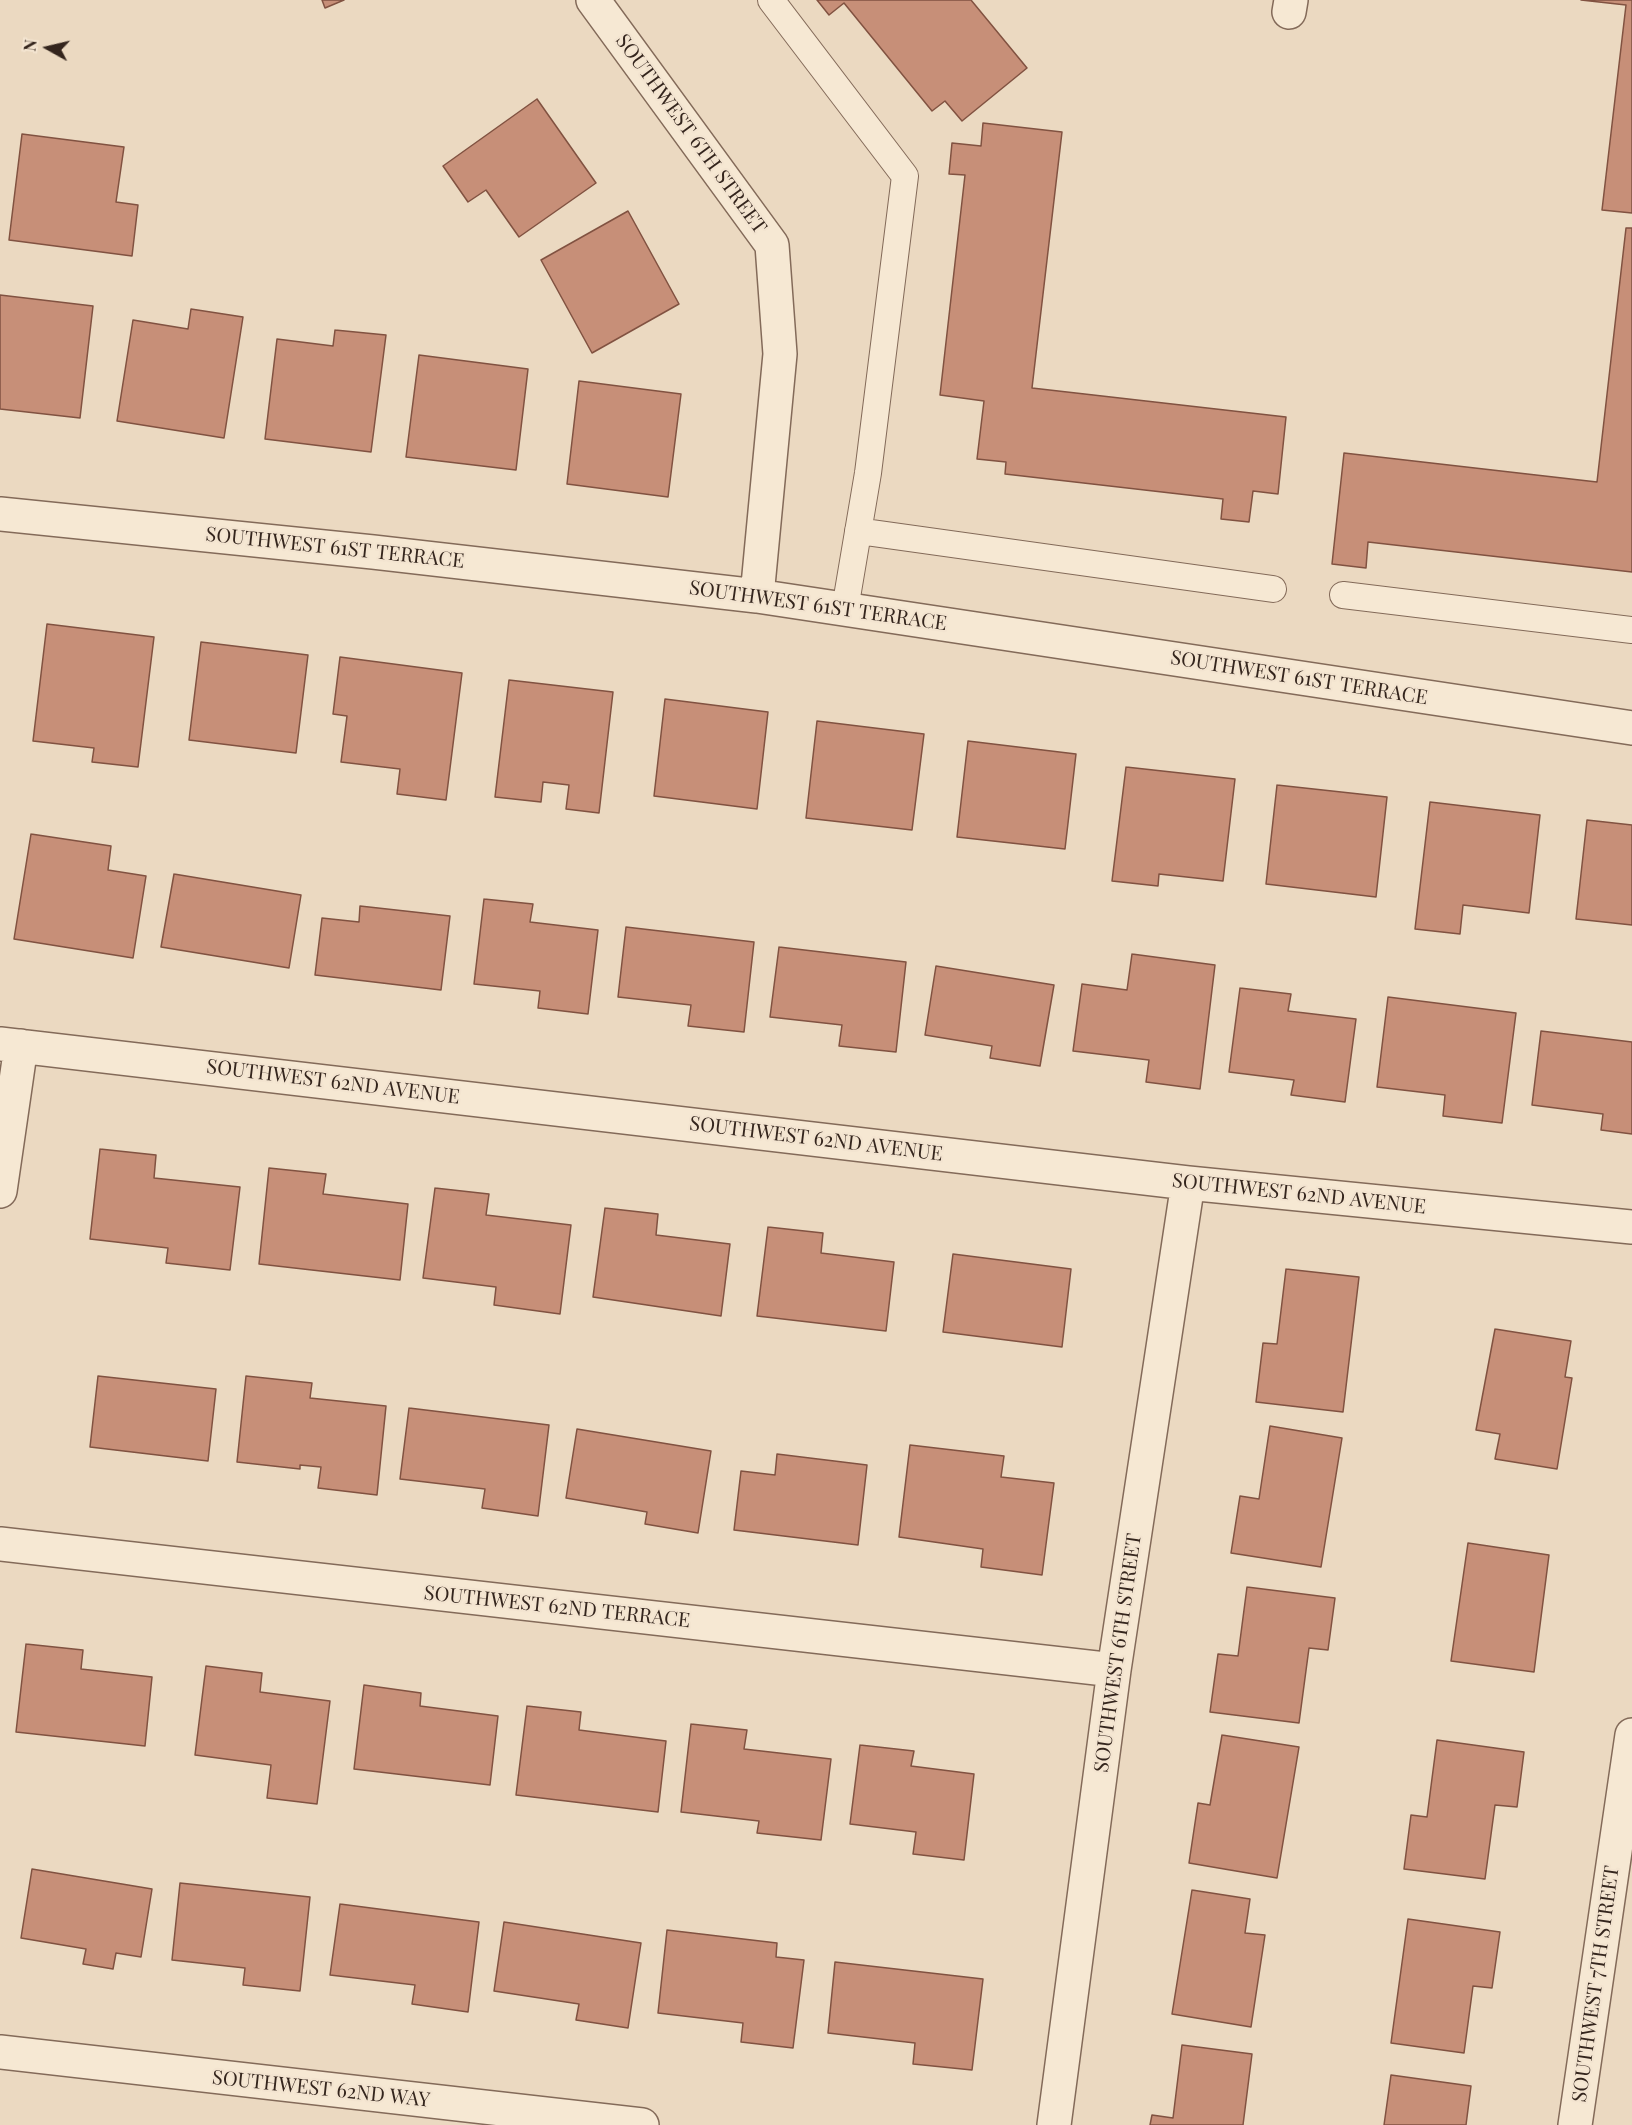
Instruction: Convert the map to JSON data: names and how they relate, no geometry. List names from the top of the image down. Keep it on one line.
{"streets":{"street":["SOUTHWEST 6TH STREET","SOUTHWEST 61ST TERRACE","SOUTHWEST 62ND AVENUE","SOUTHWEST 62ND TERRACE","SOUTHWEST 7TH STREET","SOUTHWEST 62ND WAY"]},"crossings":[["SOUTHWEST 6TH STREET","SOUTHWEST 61ST TERRACE"],["SOUTHWEST 6TH STREET","SOUTHWEST 62ND AVENUE"],["SOUTHWEST 6TH STREET","SOUTHWEST 62ND TERRACE"]],"north":"left"}
